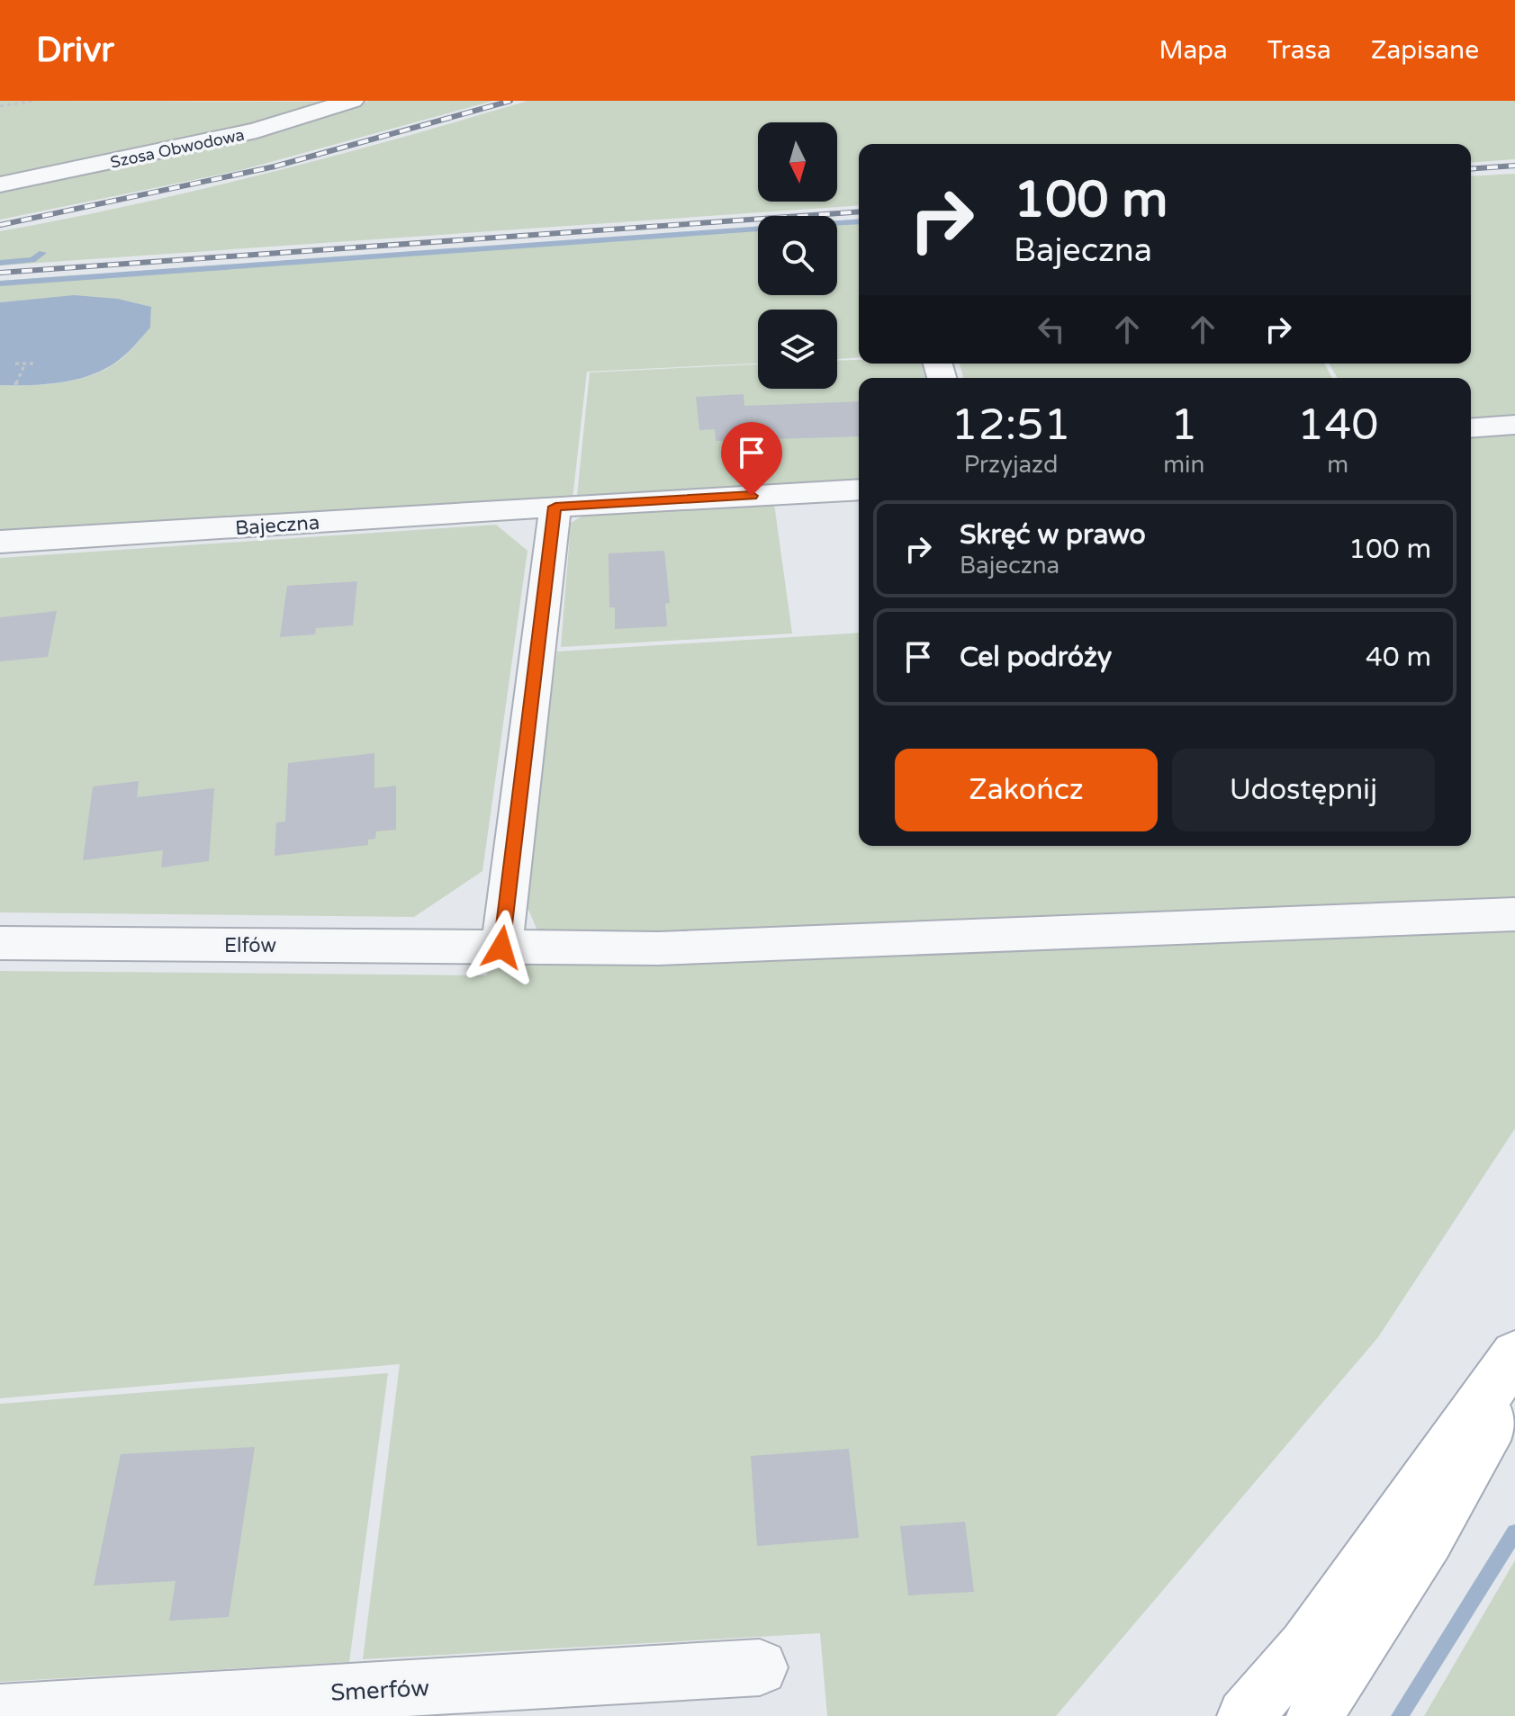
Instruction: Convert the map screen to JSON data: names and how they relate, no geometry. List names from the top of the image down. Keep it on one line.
{"streets":{"street":["Szosa Obwodowa","Bajeczna","Elfów","Smerfów"]},"north":"bottom","page":{"header":"Drivr","nav":["Mapa","Trasa","Zapisane"],"turn":["100 m","Bajeczna"],"eta":["12:51","Przyjazd","1","min","140","m"],"list":[{"name":"Skręć w prawo","note":"Bajeczna","value":"100 m"},{"name":"Cel podróży","value":"40 m"}],"buttons":["Zakończ","Udostępnij"]}}
